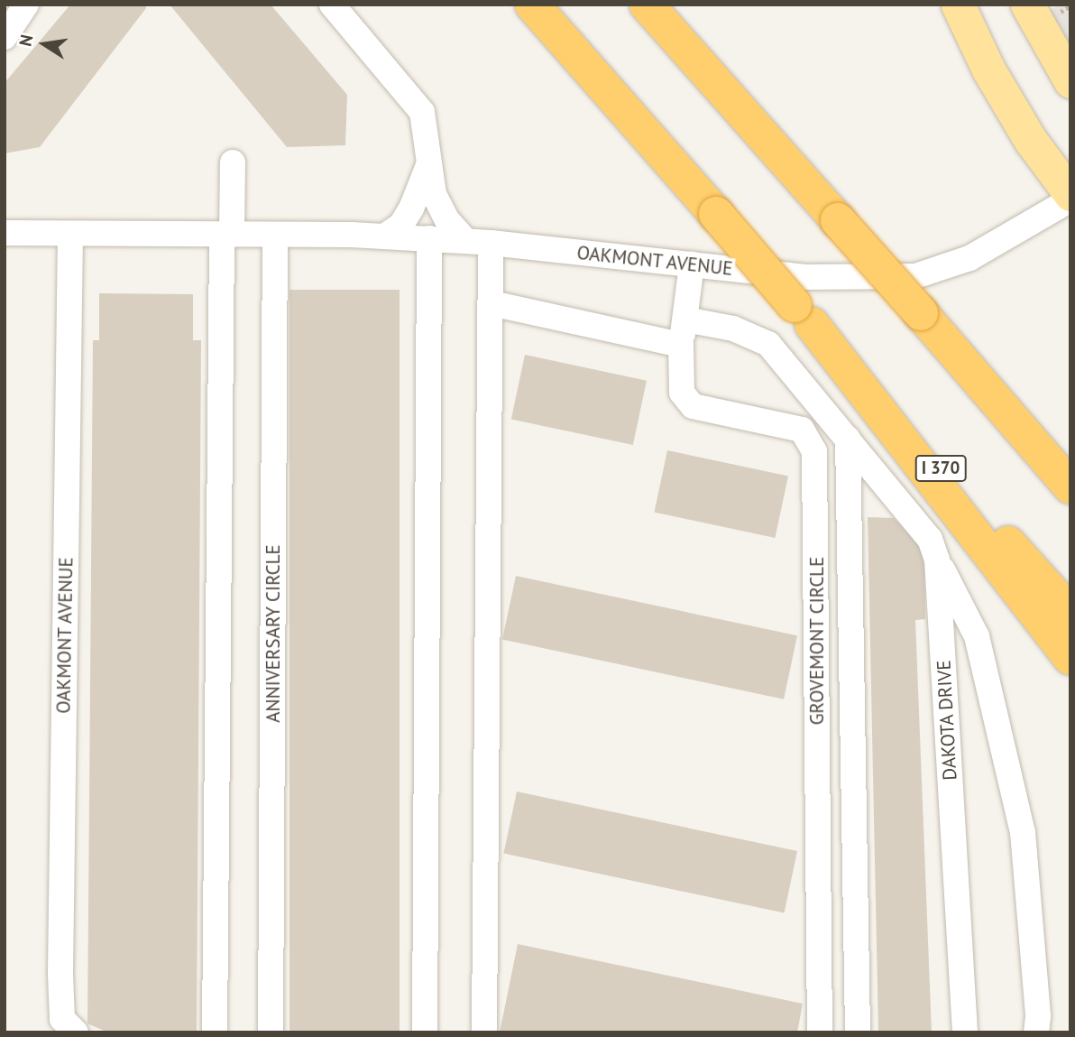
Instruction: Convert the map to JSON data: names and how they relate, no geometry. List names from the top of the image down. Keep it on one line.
{"streets":{"highway":["I 370"],"street":["OAKMONT AVENUE","ANNIVERSARY CIRCLE","GROVEMONT CIRCLE","DAKOTA DRIVE"]},"crossings":[["OAKMONT AVENUE","ANNIVERSARY CIRCLE"],["OAKMONT AVENUE","GROVEMONT CIRCLE"],["GROVEMONT CIRCLE","DAKOTA DRIVE"]],"north":"left"}
